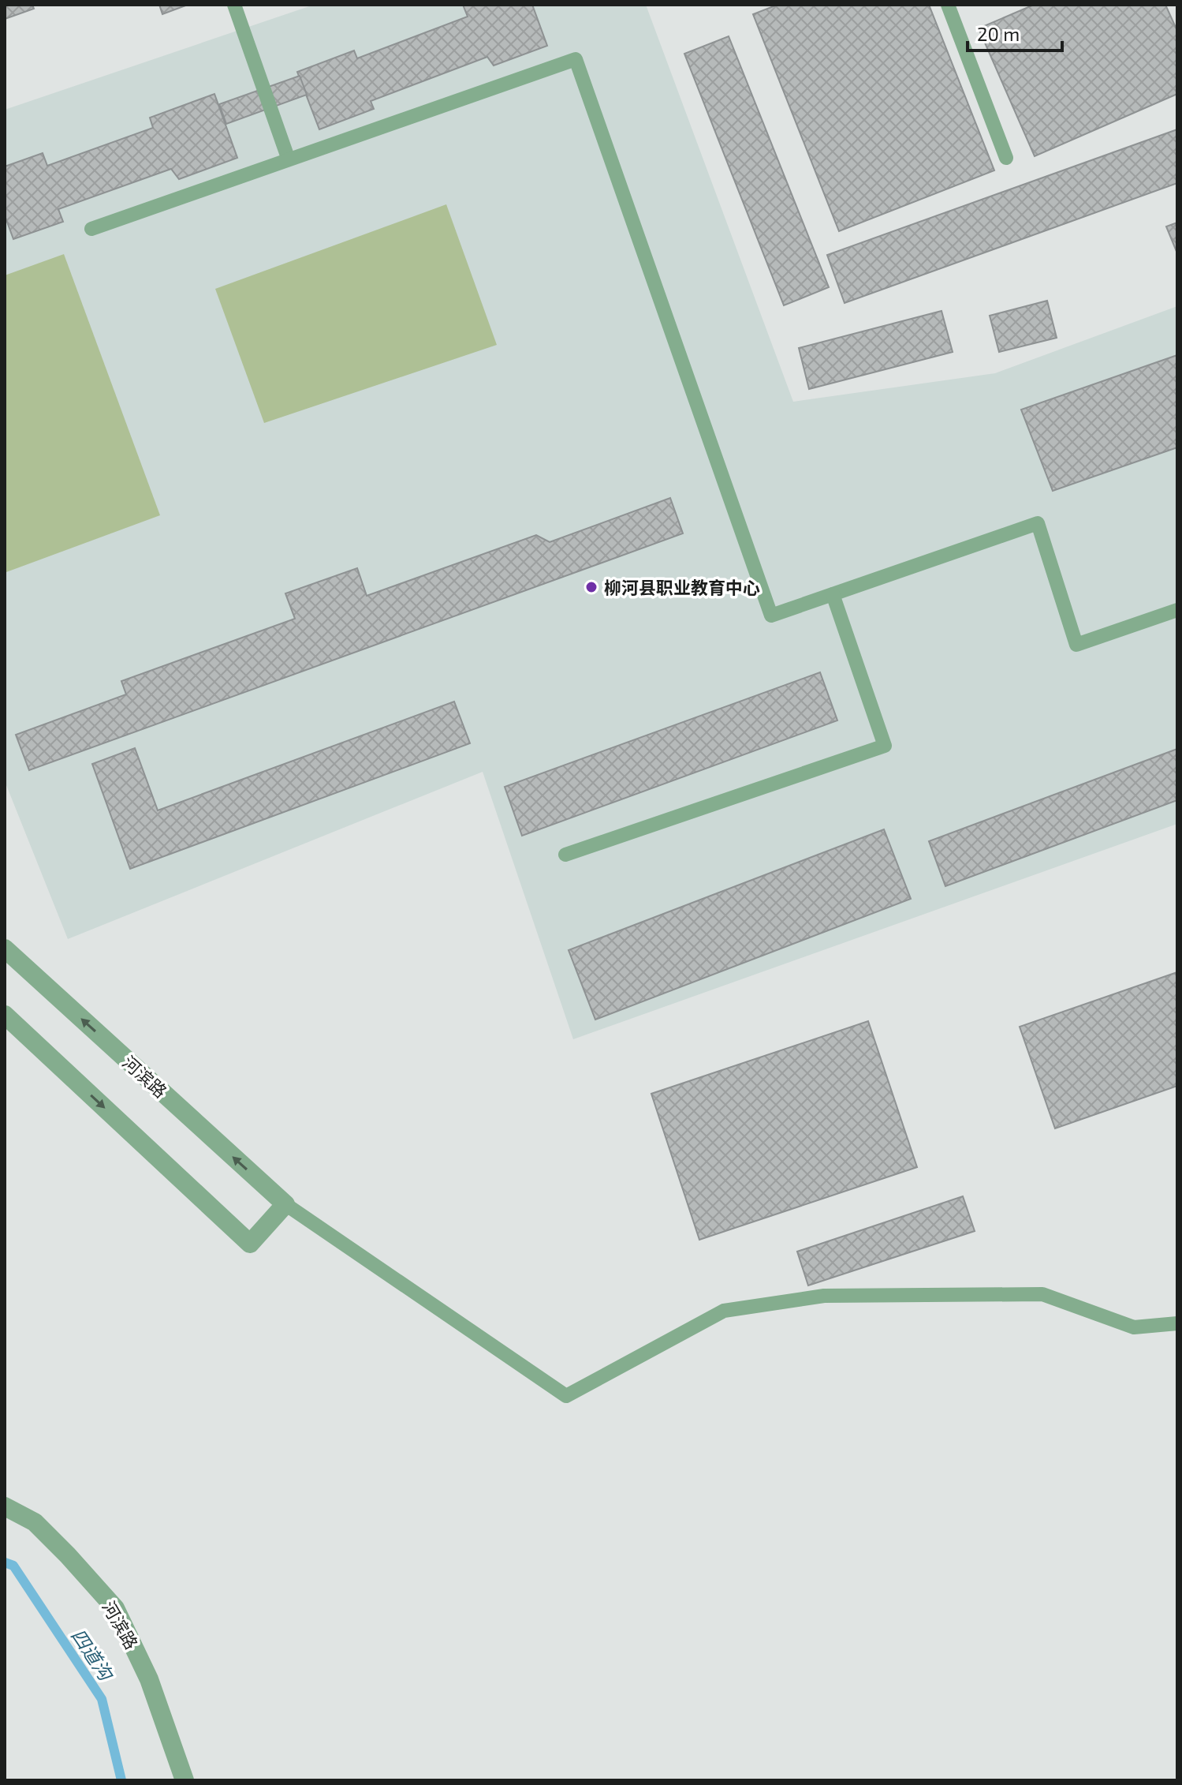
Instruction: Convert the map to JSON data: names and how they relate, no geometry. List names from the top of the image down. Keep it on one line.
{"streets":{"street":["河滨路"]},"one_way":["河滨路"],"water":["四道沟"],"places":["柳河县职业教育中心"],"scale_bar":"20 m"}
